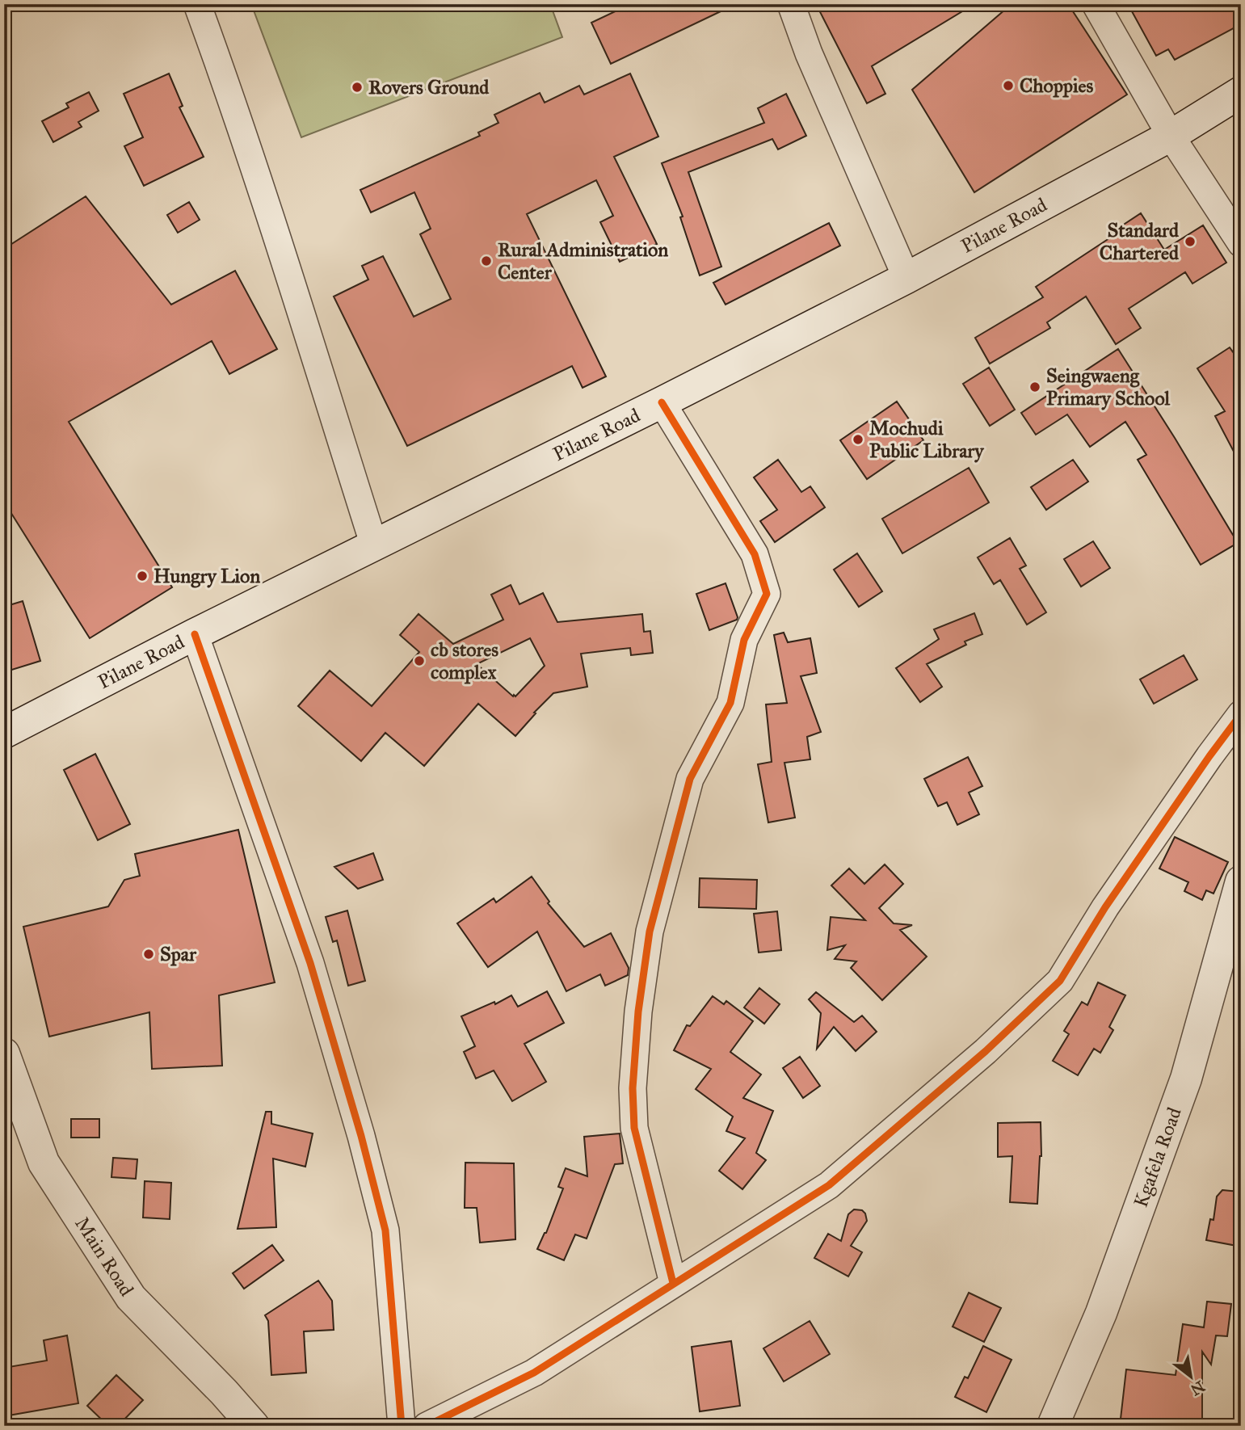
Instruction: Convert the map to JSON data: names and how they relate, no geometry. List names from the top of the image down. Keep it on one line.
{"streets":{"main road":["Pilane Road","Kgafela Road","Main Road"]},"places":["Choppies","Rovers Ground","Standard Chartered","Rural Administration Center","Seingwaeng Primary School","Mochudi Public Library","Hungry Lion","cb stores complex","Spar"],"north":"bottom right"}
